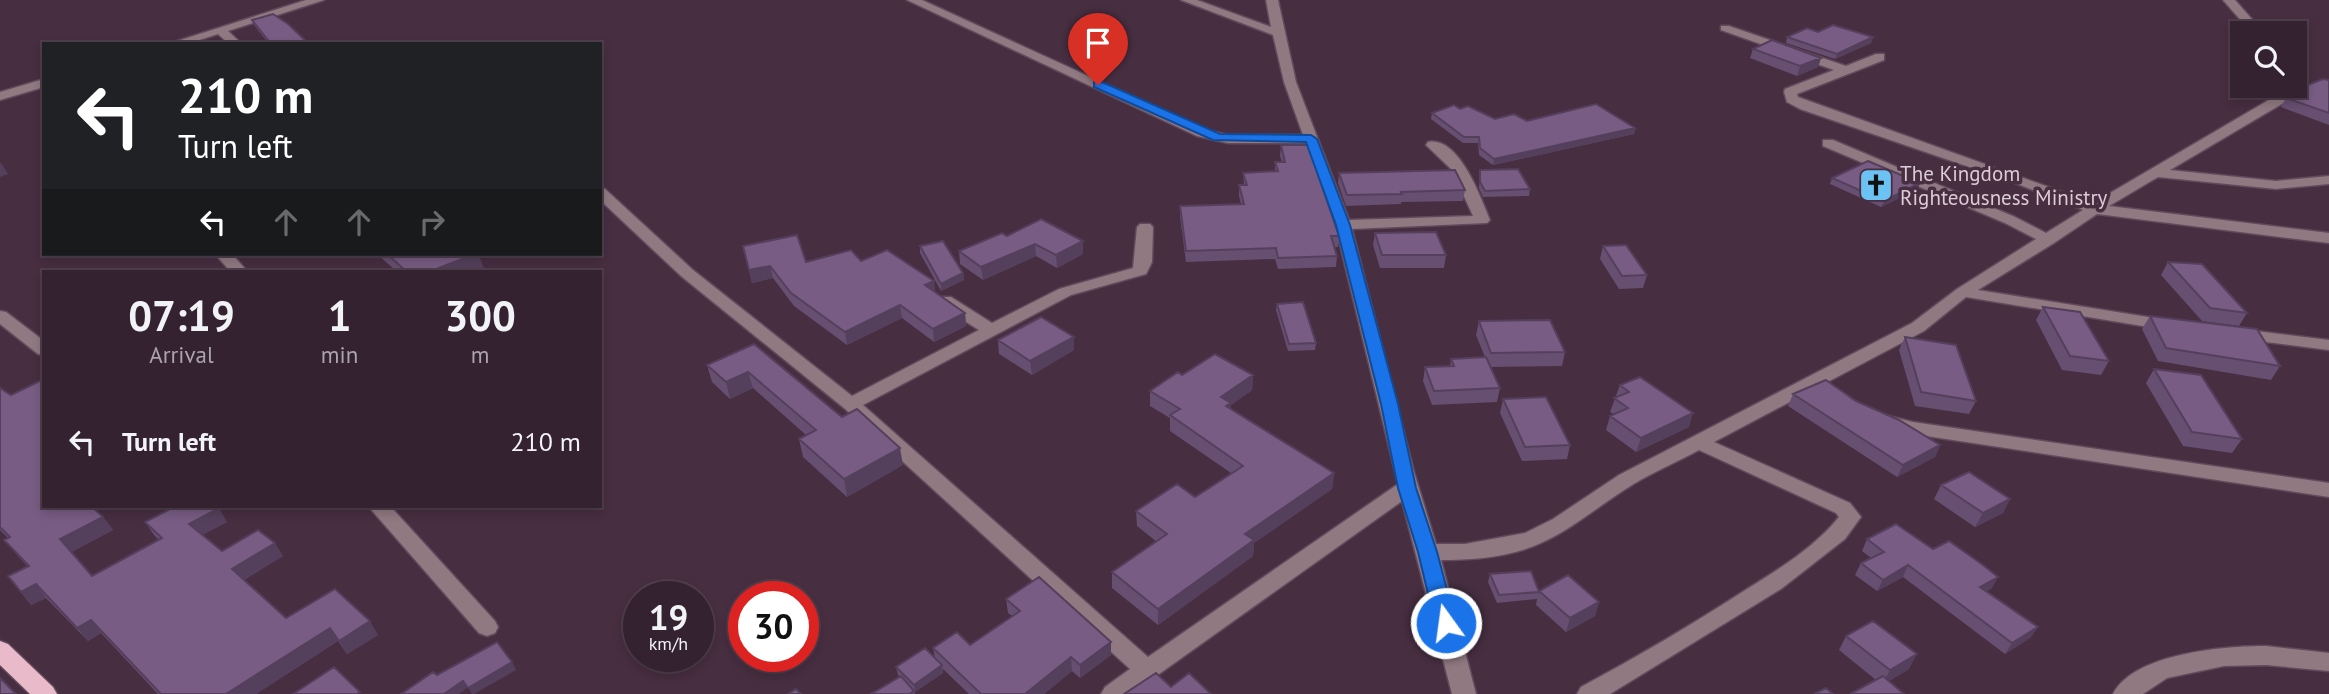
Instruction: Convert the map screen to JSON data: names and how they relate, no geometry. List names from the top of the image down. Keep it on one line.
{"places":{"church":["The Kingdom Righteousness Ministry"]},"page":{"turn":["210 m","Turn left"],"eta":["07:19","Arrival","1","min","300","m"],"list":[{"name":"Turn left","value":"210 m"}],"speed":"19 km/h","limit":"30"}}
